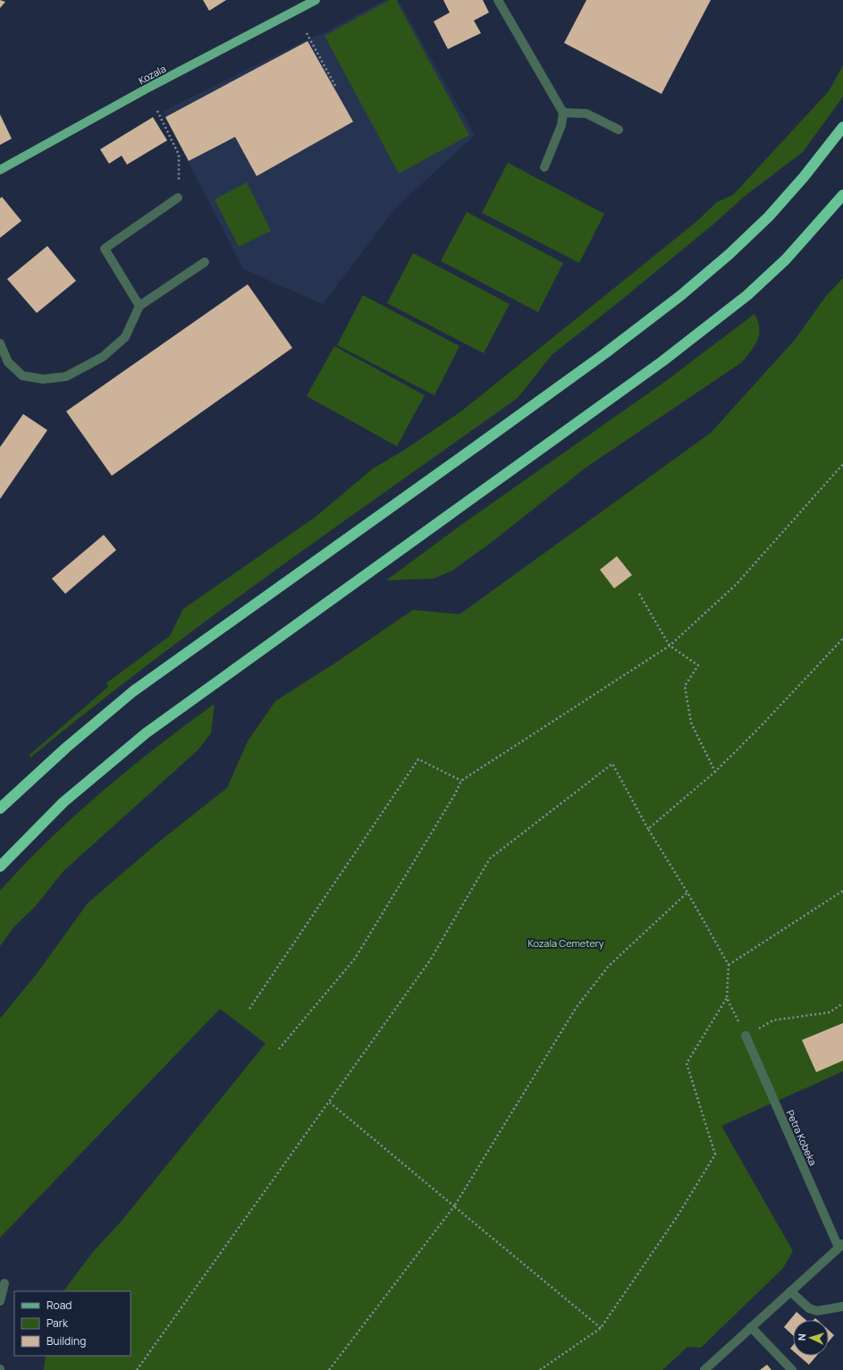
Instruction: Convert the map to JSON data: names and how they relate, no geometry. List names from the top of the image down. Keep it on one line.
{"streets":{"main road":["Kozala"],"street":["Petra Kobeka"]},"parks":["Kozala Cemetery"],"legend":["Road","Park","Building"],"north":"left"}
